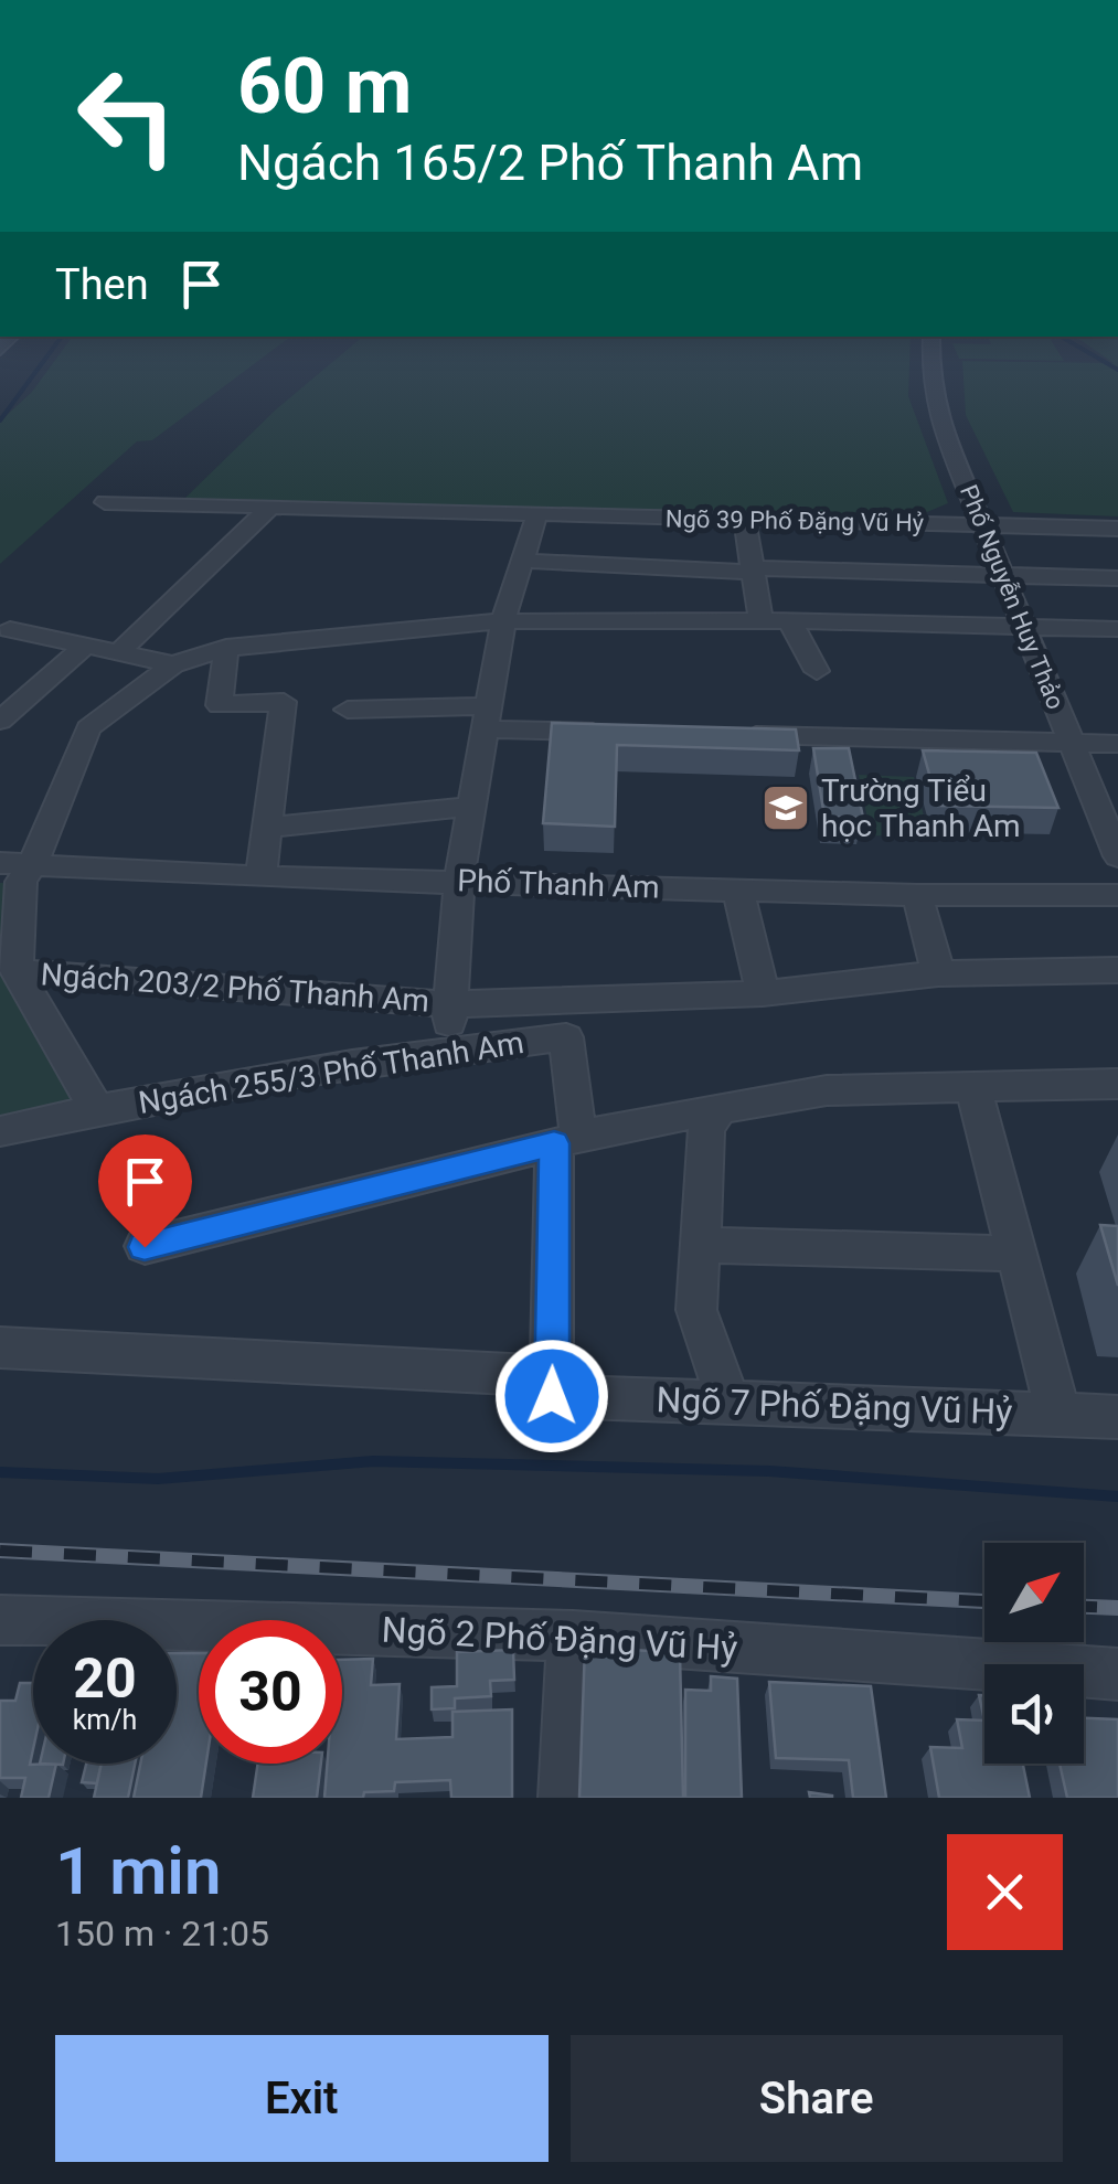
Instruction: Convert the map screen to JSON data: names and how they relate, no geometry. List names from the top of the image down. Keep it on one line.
{"streets":{"street":["Ngõ 39 Phố Đặng Vũ Hỷ","Phố Nguyễn Huy Thảo","Phố Thanh Am","Ngách 203/2 Phố Thanh Am","Ngách 255/3 Phố Thanh Am","Ngõ 7 Phố Đặng Vũ Hỷ","Ngõ 2 Phố Đặng Vũ Hỷ"]},"crossings":[["Ngõ 39 Phố Đặng Vũ Hỷ","Phố Nguyễn Huy Thảo"]],"places":{"school or university":["Trường Tiểu học Thanh Am"]},"north":"top right","page":{"turn":["60 m","Ngách 165/2 Phố Thanh Am"],"then":"Then","speed":"20 km/h","limit":"30","heading":["1 min","150 m · 21:05"],"buttons":["Exit","Share"]}}
